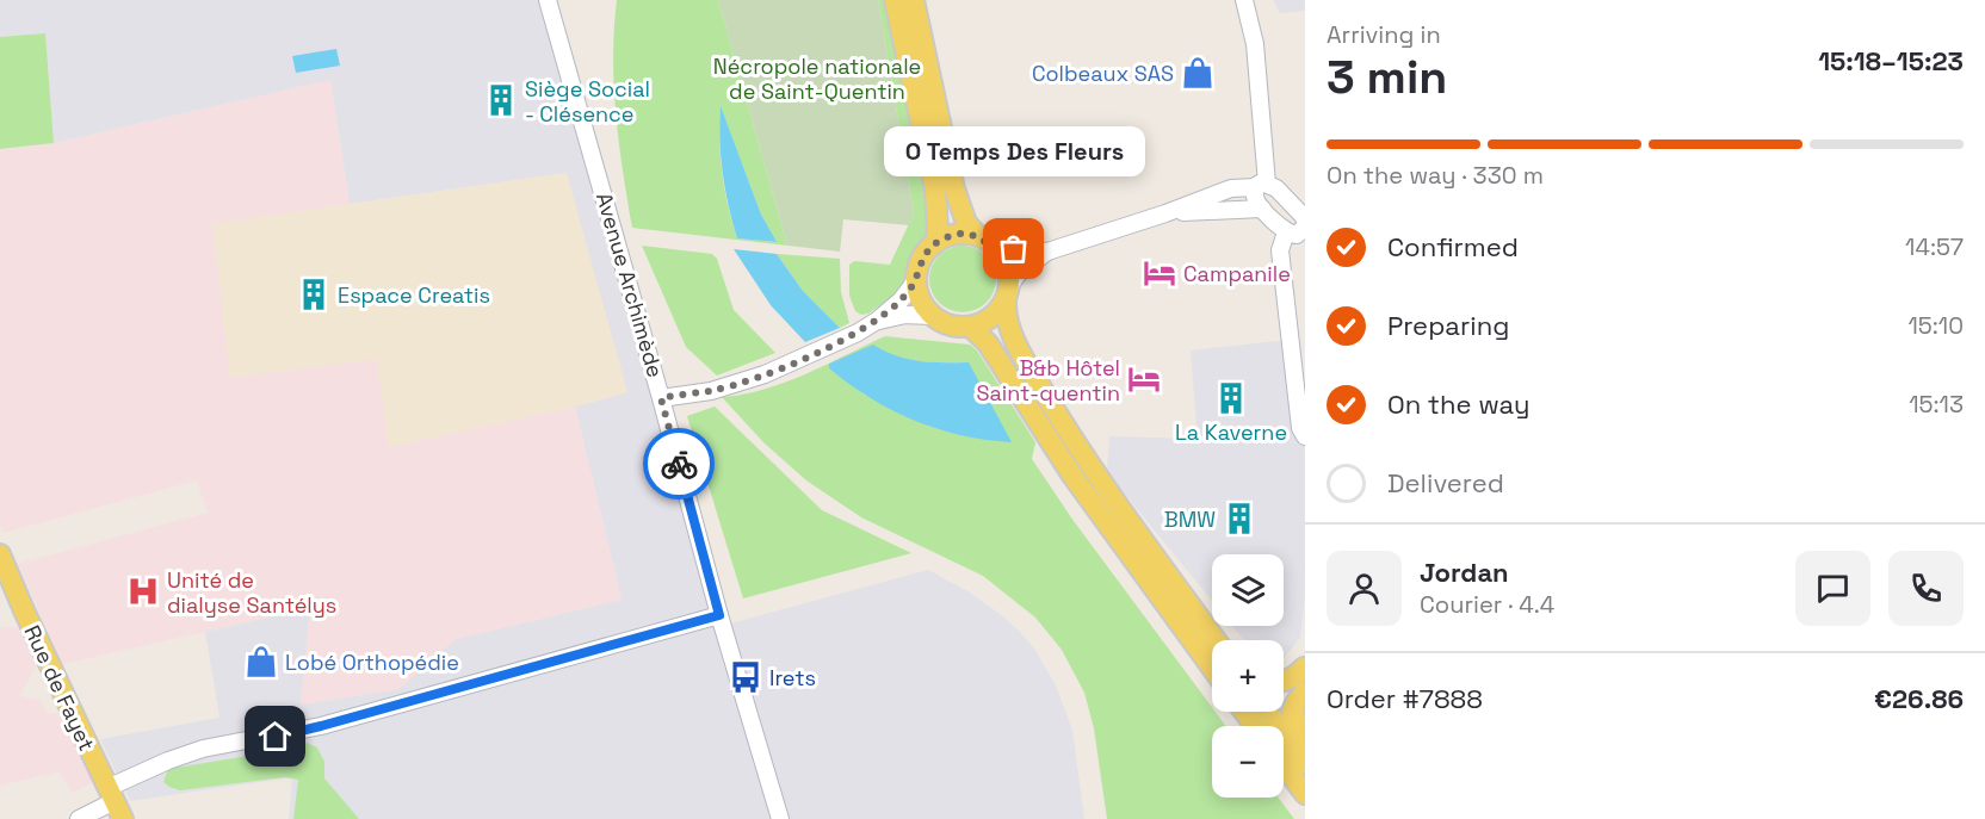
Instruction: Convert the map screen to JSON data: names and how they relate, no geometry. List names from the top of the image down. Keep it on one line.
{"streets":{"main road":["Rue de Fayet"],"street":["Avenue Archimède"]},"parks":["Nécropole nationale de Saint-Quentin"],"places":{"shop":["Colbeaux SAS","Lobé Orthopédie"],"building":["Siège Social - Clésence","Espace Creatis","La Kaverne","BMW"],"other":["O Temps Des Fleurs"],"hotel":["Campanile","B&b Hôtel Saint-quentin"],"hospital":["Unité de dialyse Santélys"],"bus stop":["Irets"]},"page":{"heading":["3 min","Arriving in","15:18–15:23"],"panel":["Jordan","Courier · 4.4","Order #7888","€26.86"],"bar":"On the way · 330 m","bubble":"O Temps Des Fleurs","list":[["Confirmed","14:57"],["Preparing","15:10"],["On the way","15:13"],"Delivered"],"map_buttons":["+","−"]}}
